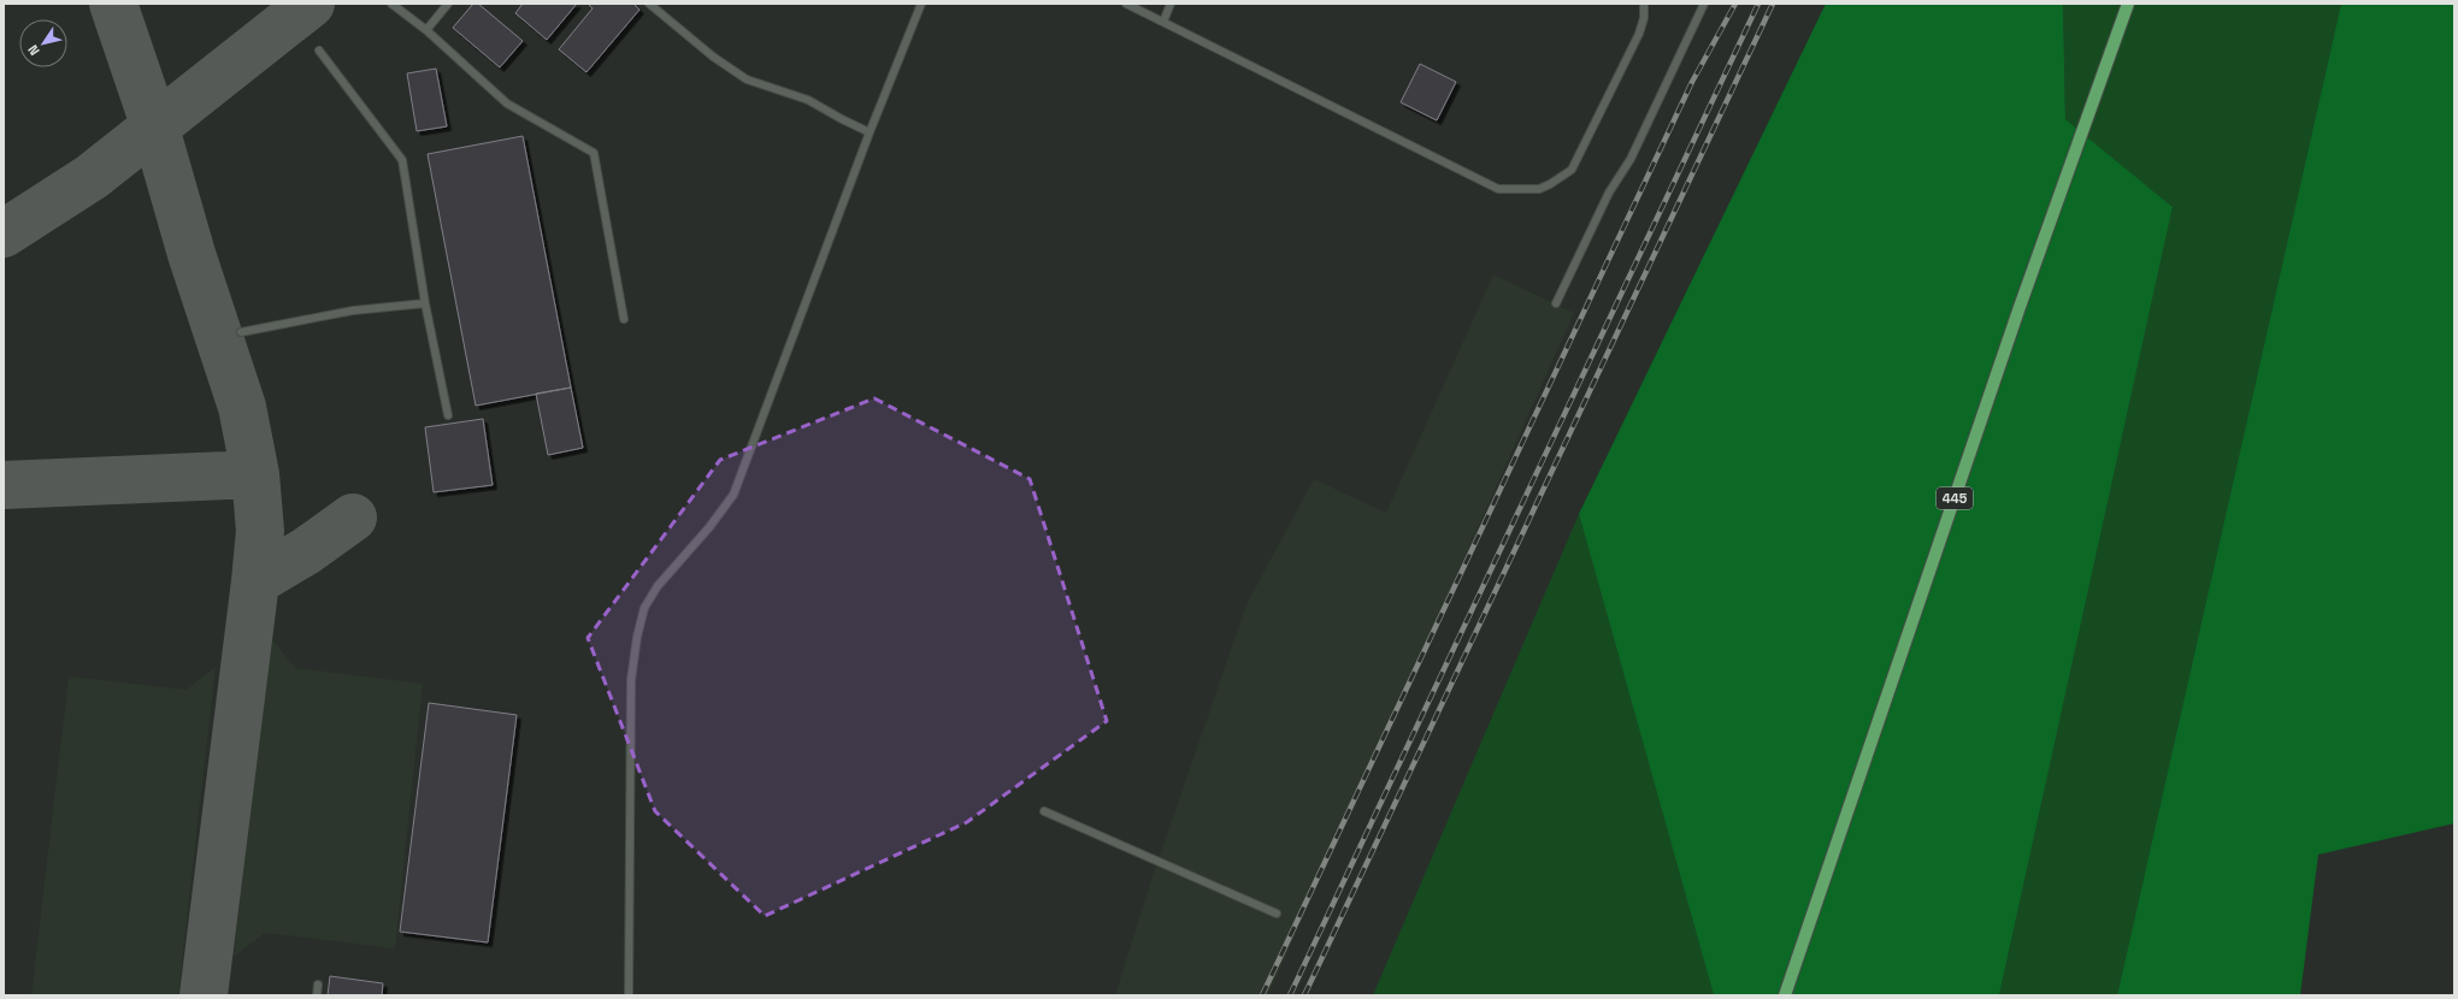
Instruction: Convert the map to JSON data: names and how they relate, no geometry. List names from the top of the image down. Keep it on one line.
{"streets":{"main road":["445"]},"north":"bottom left"}
